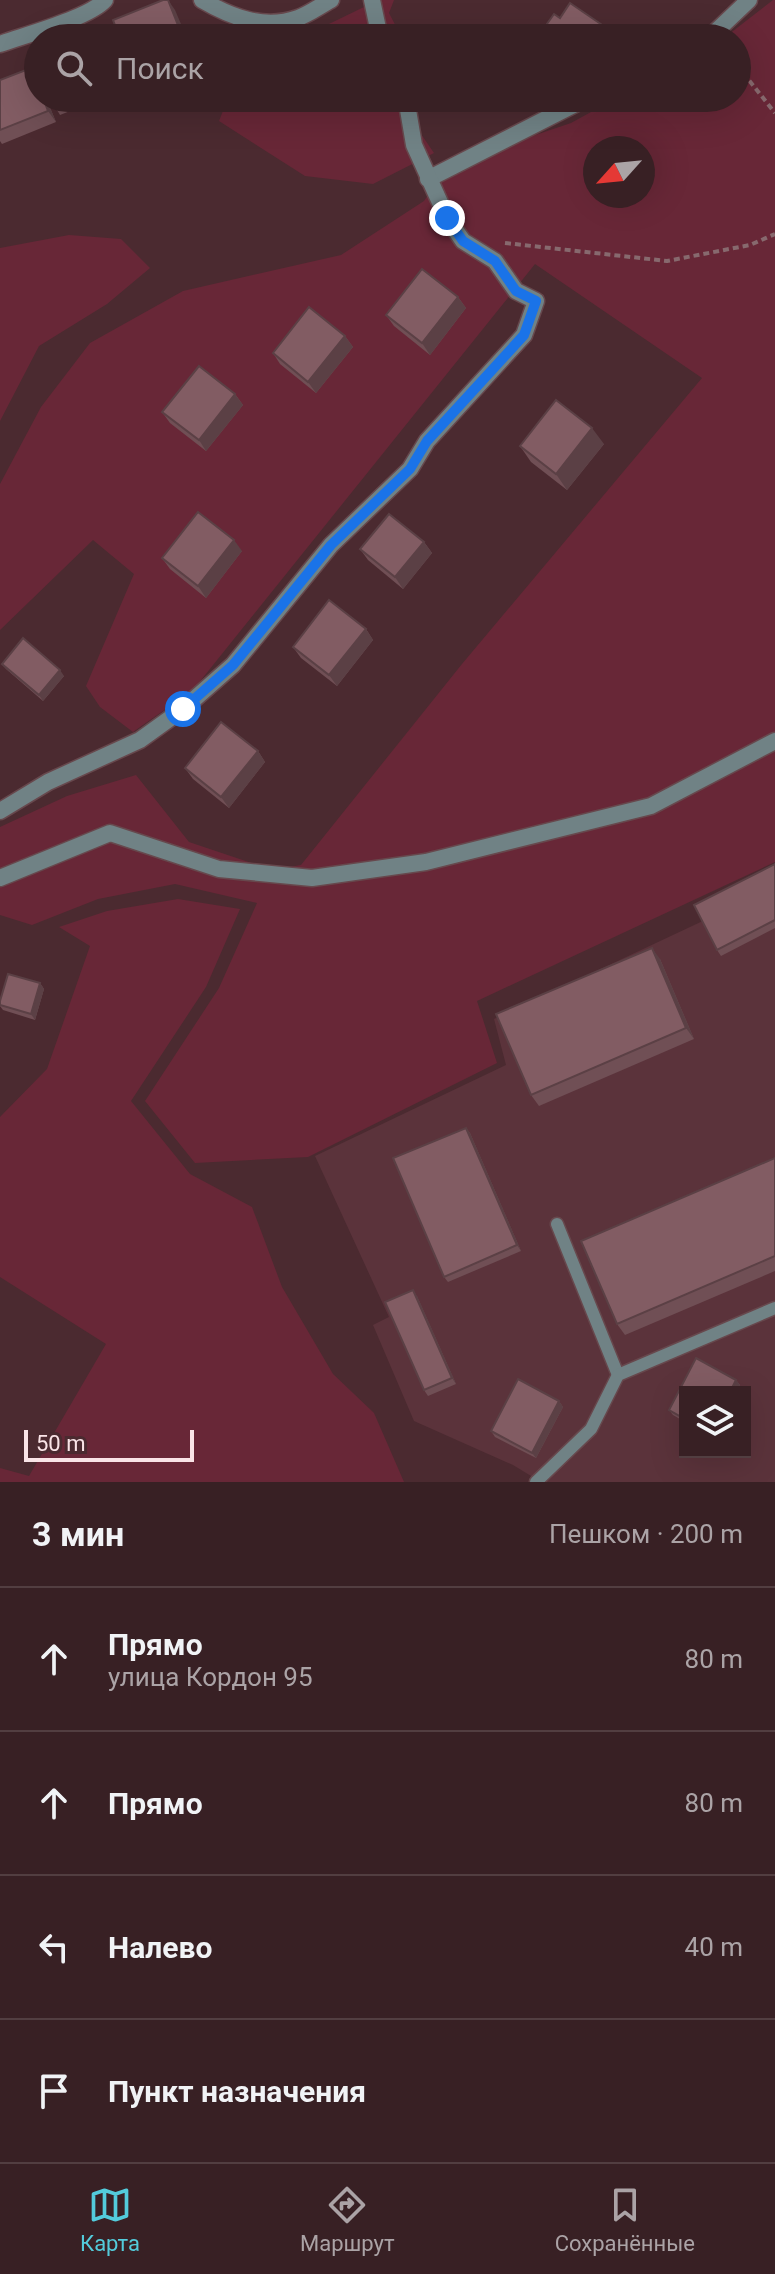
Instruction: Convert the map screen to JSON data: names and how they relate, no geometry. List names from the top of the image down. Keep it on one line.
{"scale_bar":"50 m","north":"bottom left","page":{"search":"Поиск","scale":"50 m","heading":["3 мин","Пешком · 200 m"],"list":[["Прямо","улица Кордон 95","80 m"],["Прямо","80 m"],["Налево","40 m"],"Пункт назначения"],"nav":["Карта","Маршрут","Сохранённые"]}}
